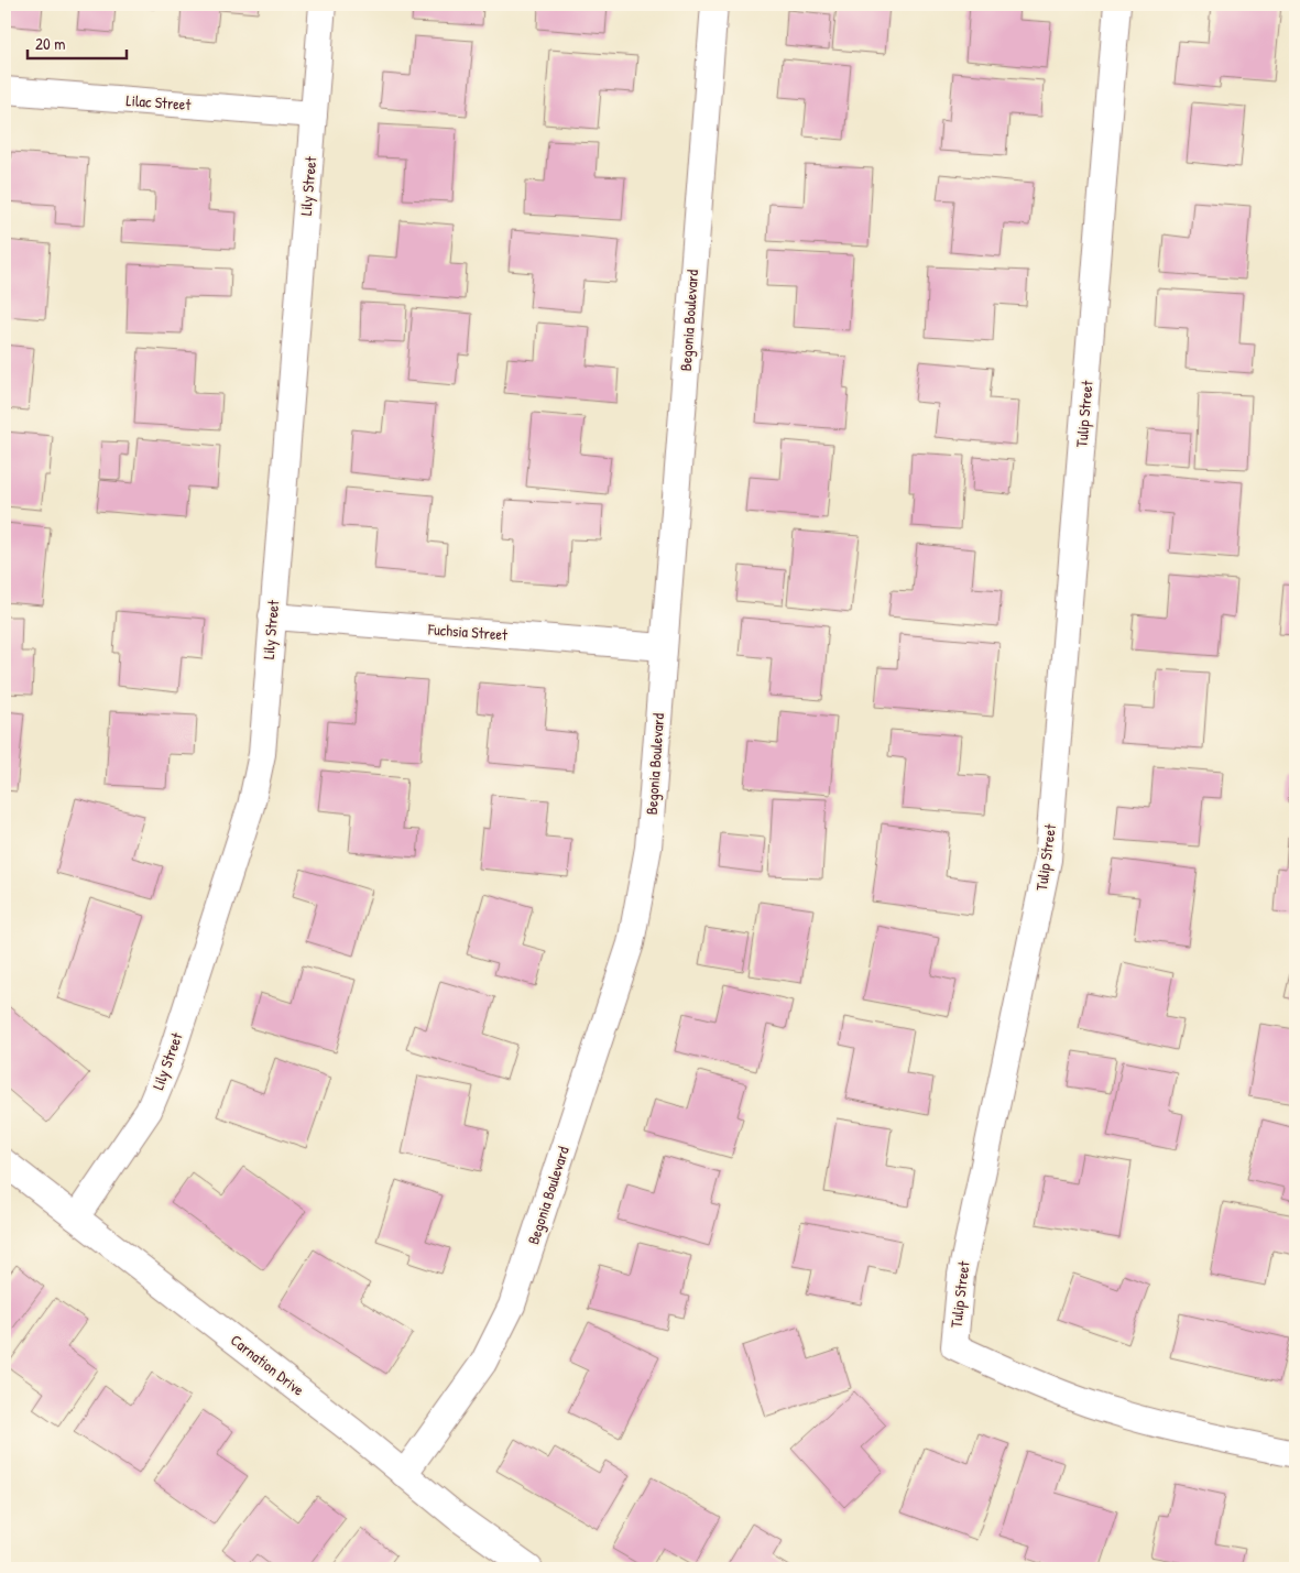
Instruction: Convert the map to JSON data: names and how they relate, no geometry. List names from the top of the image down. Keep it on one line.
{"streets":{"street":["Lilac Street","Lily Street","Begonia Boulevard","Tulip Street","Fuchsia Street","Carnation Drive"]},"crossings":[["Lilac Street","Lily Street"],["Lily Street","Fuchsia Street"],["Lily Street","Carnation Drive"],["Begonia Boulevard","Fuchsia Street"],["Begonia Boulevard","Carnation Drive"]],"scale_bar":"20 m"}
